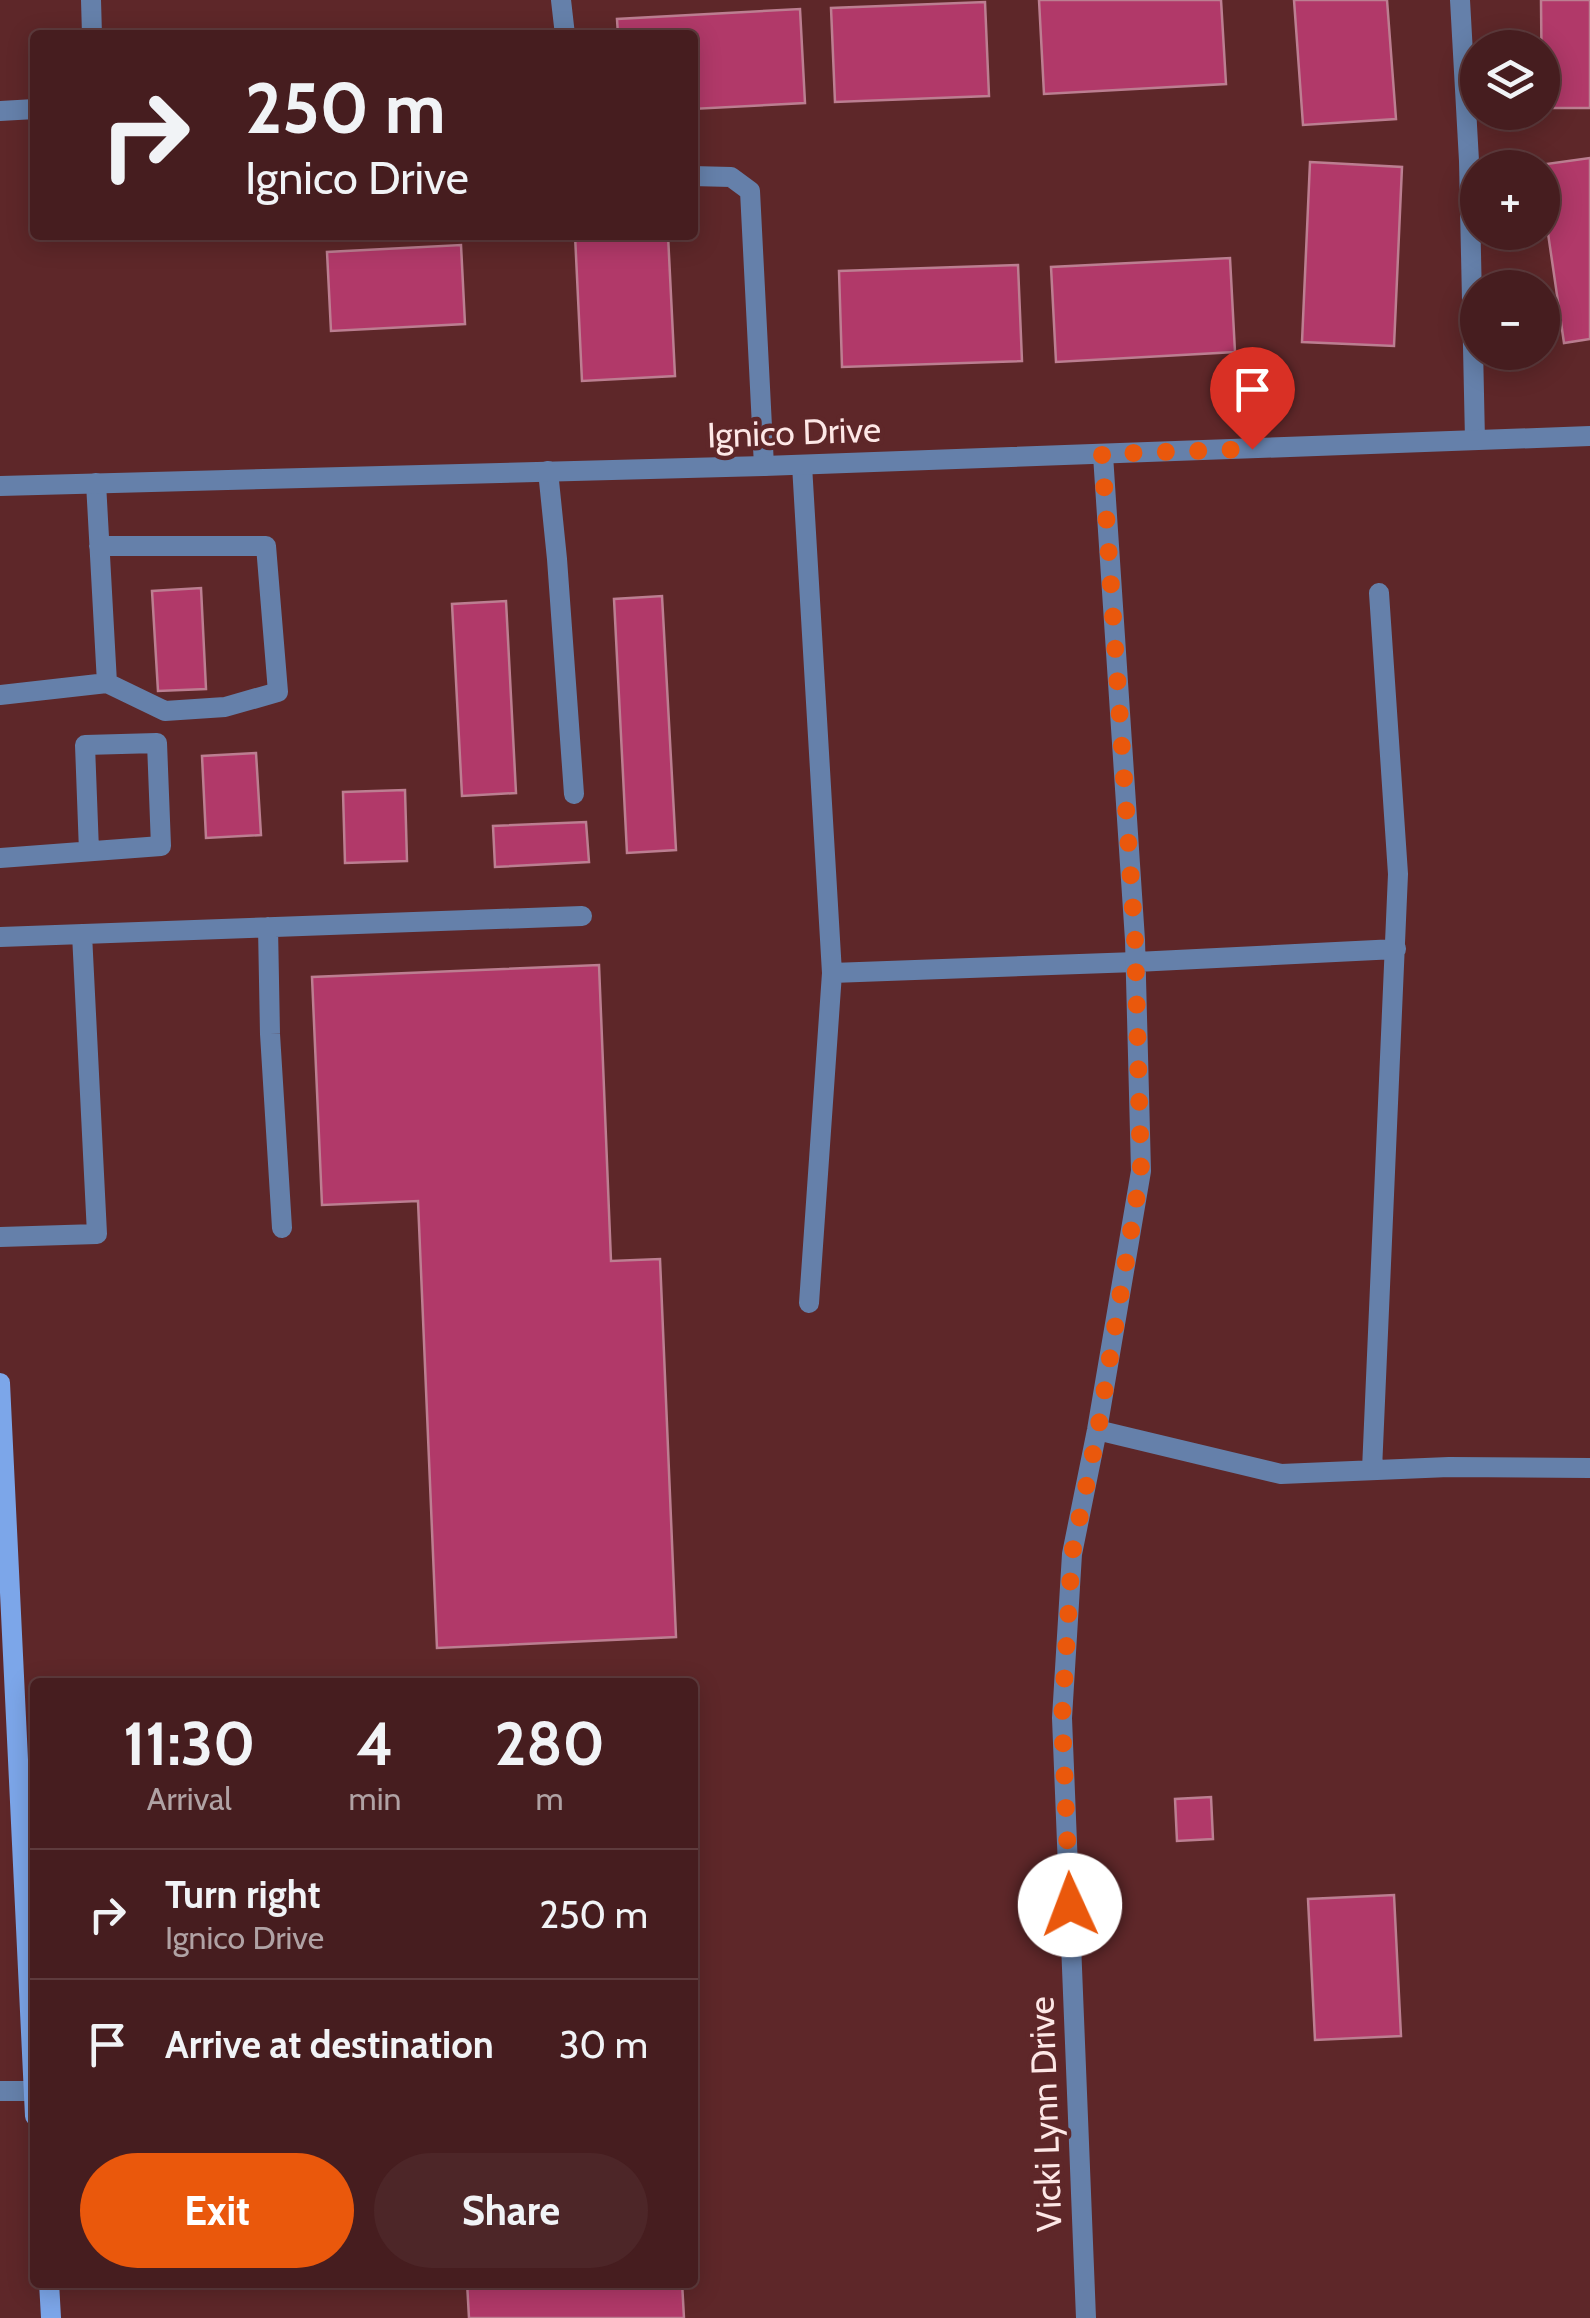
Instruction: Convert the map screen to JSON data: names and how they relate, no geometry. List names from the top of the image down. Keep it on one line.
{"streets":{"street":["Ignico Drive","Vicki Lynn Drive"]},"crossings":[["Ignico Drive","Vicki Lynn Drive"]],"page":{"map_buttons":["+","−"],"turn":["250 m","Ignico Drive"],"eta":["11:30","Arrival","4","min","280","m"],"list":[{"name":"Turn right","note":"Ignico Drive","value":"250 m"},{"name":"Arrive at destination","value":"30 m"}],"buttons":["Exit","Share"]}}
